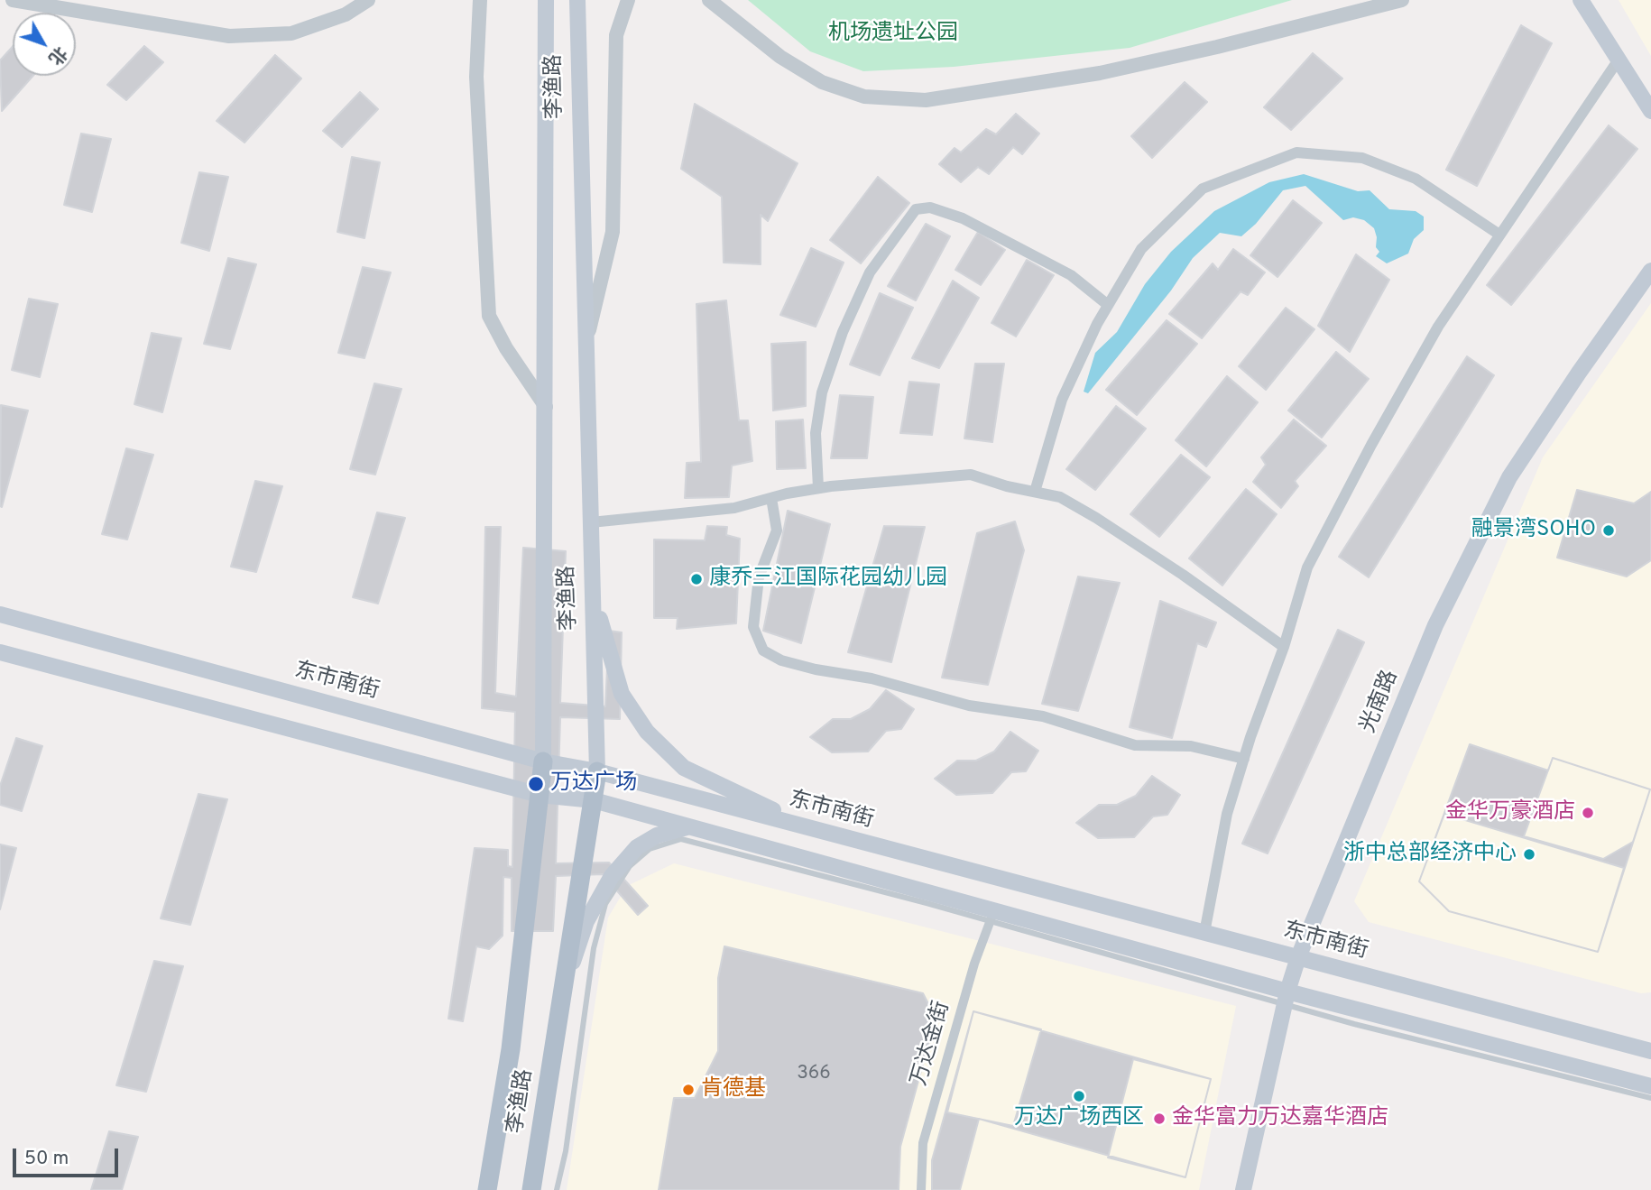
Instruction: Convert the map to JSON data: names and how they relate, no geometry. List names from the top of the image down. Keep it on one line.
{"streets":{"main road":["李渔路","东市南街","光南路"],"street":["万达金街"]},"crossings":[["李渔路","东市南街"],["东市南街","光南路"]],"parks":["机场遗址公园"],"places":["融景湾SOHO","康乔三江国际花园幼儿园","万达广场","金华万豪酒店","浙中总部经济中心","肯德基","万达广场西区","金华富力万达嘉华酒店"],"house_numbers":["366"],"scale_bar":"50 m","north":"bottom right"}
